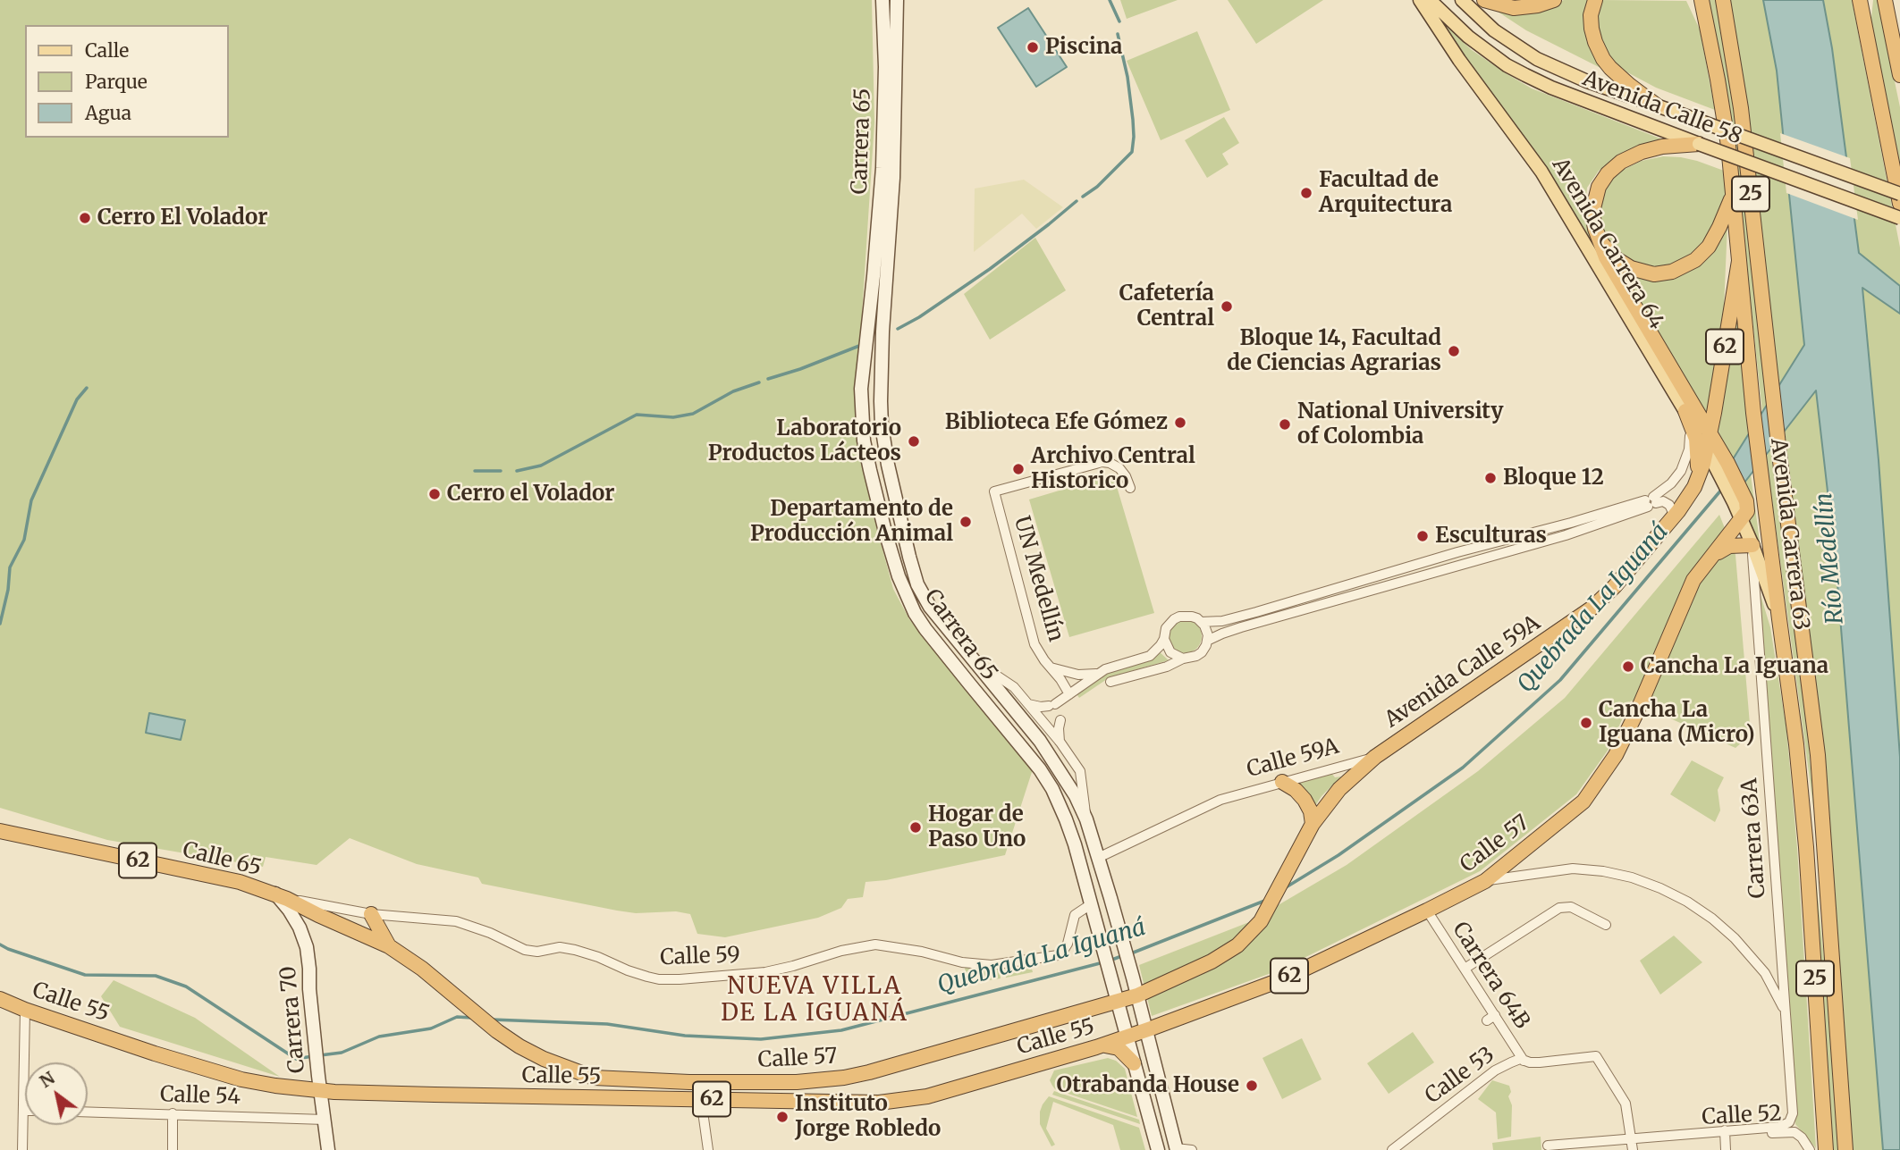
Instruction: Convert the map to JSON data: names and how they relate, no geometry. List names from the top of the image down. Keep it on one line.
{"streets":{"highway":["25","Avenida Carrera 64","62","Avenida Carrera 63","Avenida Calle 59A","Calle 59A","Calle 57","Calle 65","Calle 55"],"main road":["Avenida Calle 58","Carrera 65","Carrera 70"],"street":["UN Medellín","Carrera 63A","Calle 59","Carrera 64B","Calle 53","Calle 54","Calle 52"]},"crossings":[["Carrera 65","Calle 59A"],["Carrera 65","Calle 57"],["Carrera 65","Calle 59"],["Carrera 65","Calle 55"],["Avenida Carrera 64","Avenida Carrera 63"],["Avenida Carrera 64","Avenida Calle 59A"],["Avenida Carrera 64","Carrera 63A"],["Avenida Carrera 64","Calle 57"],["Avenida Carrera 63","Avenida Calle 59A"],["Avenida Calle 59A","Calle 59A"],["Calle 59A","Calle 57"],["Carrera 63A","Calle 52"],["Calle 57","Calle 65"],["Calle 57","Calle 59"],["Calle 57","Carrera 64B"],["Calle 57","Calle 55"],["Calle 57","Carrera 70"],["Calle 65","Calle 59"],["Calle 65","Carrera 70"],["Calle 59","Carrera 70"],["Carrera 64B","Calle 53"],["Calle 55","Carrera 70"],["Carrera 70","Calle 54"],["Calle 53","Calle 52"]],"districts":["NUEVA VILLA DE LA IGUANÁ"],"water":["Río Medellín","Quebrada La Iguaná"],"places":["Piscina","Facultad de Arquitectura","Cerro El Volador","Cafetería Central","Bloque 14, Facultad de Ciencias Agrarias","Biblioteca Efe Gómez","National University of Colombia","Laboratorio Productos Lácteos","Archivo Central Historico","Bloque 12","Cerro el Volador","Departamento de Producción Animal","Esculturas","Cancha La Iguana","Cancha La Iguana (Micro)","Hogar de Paso Uno","Otrabanda House","Instituto Jorge Robledo"],"legend":["Calle","Parque","Agua"],"north":"top left"}
